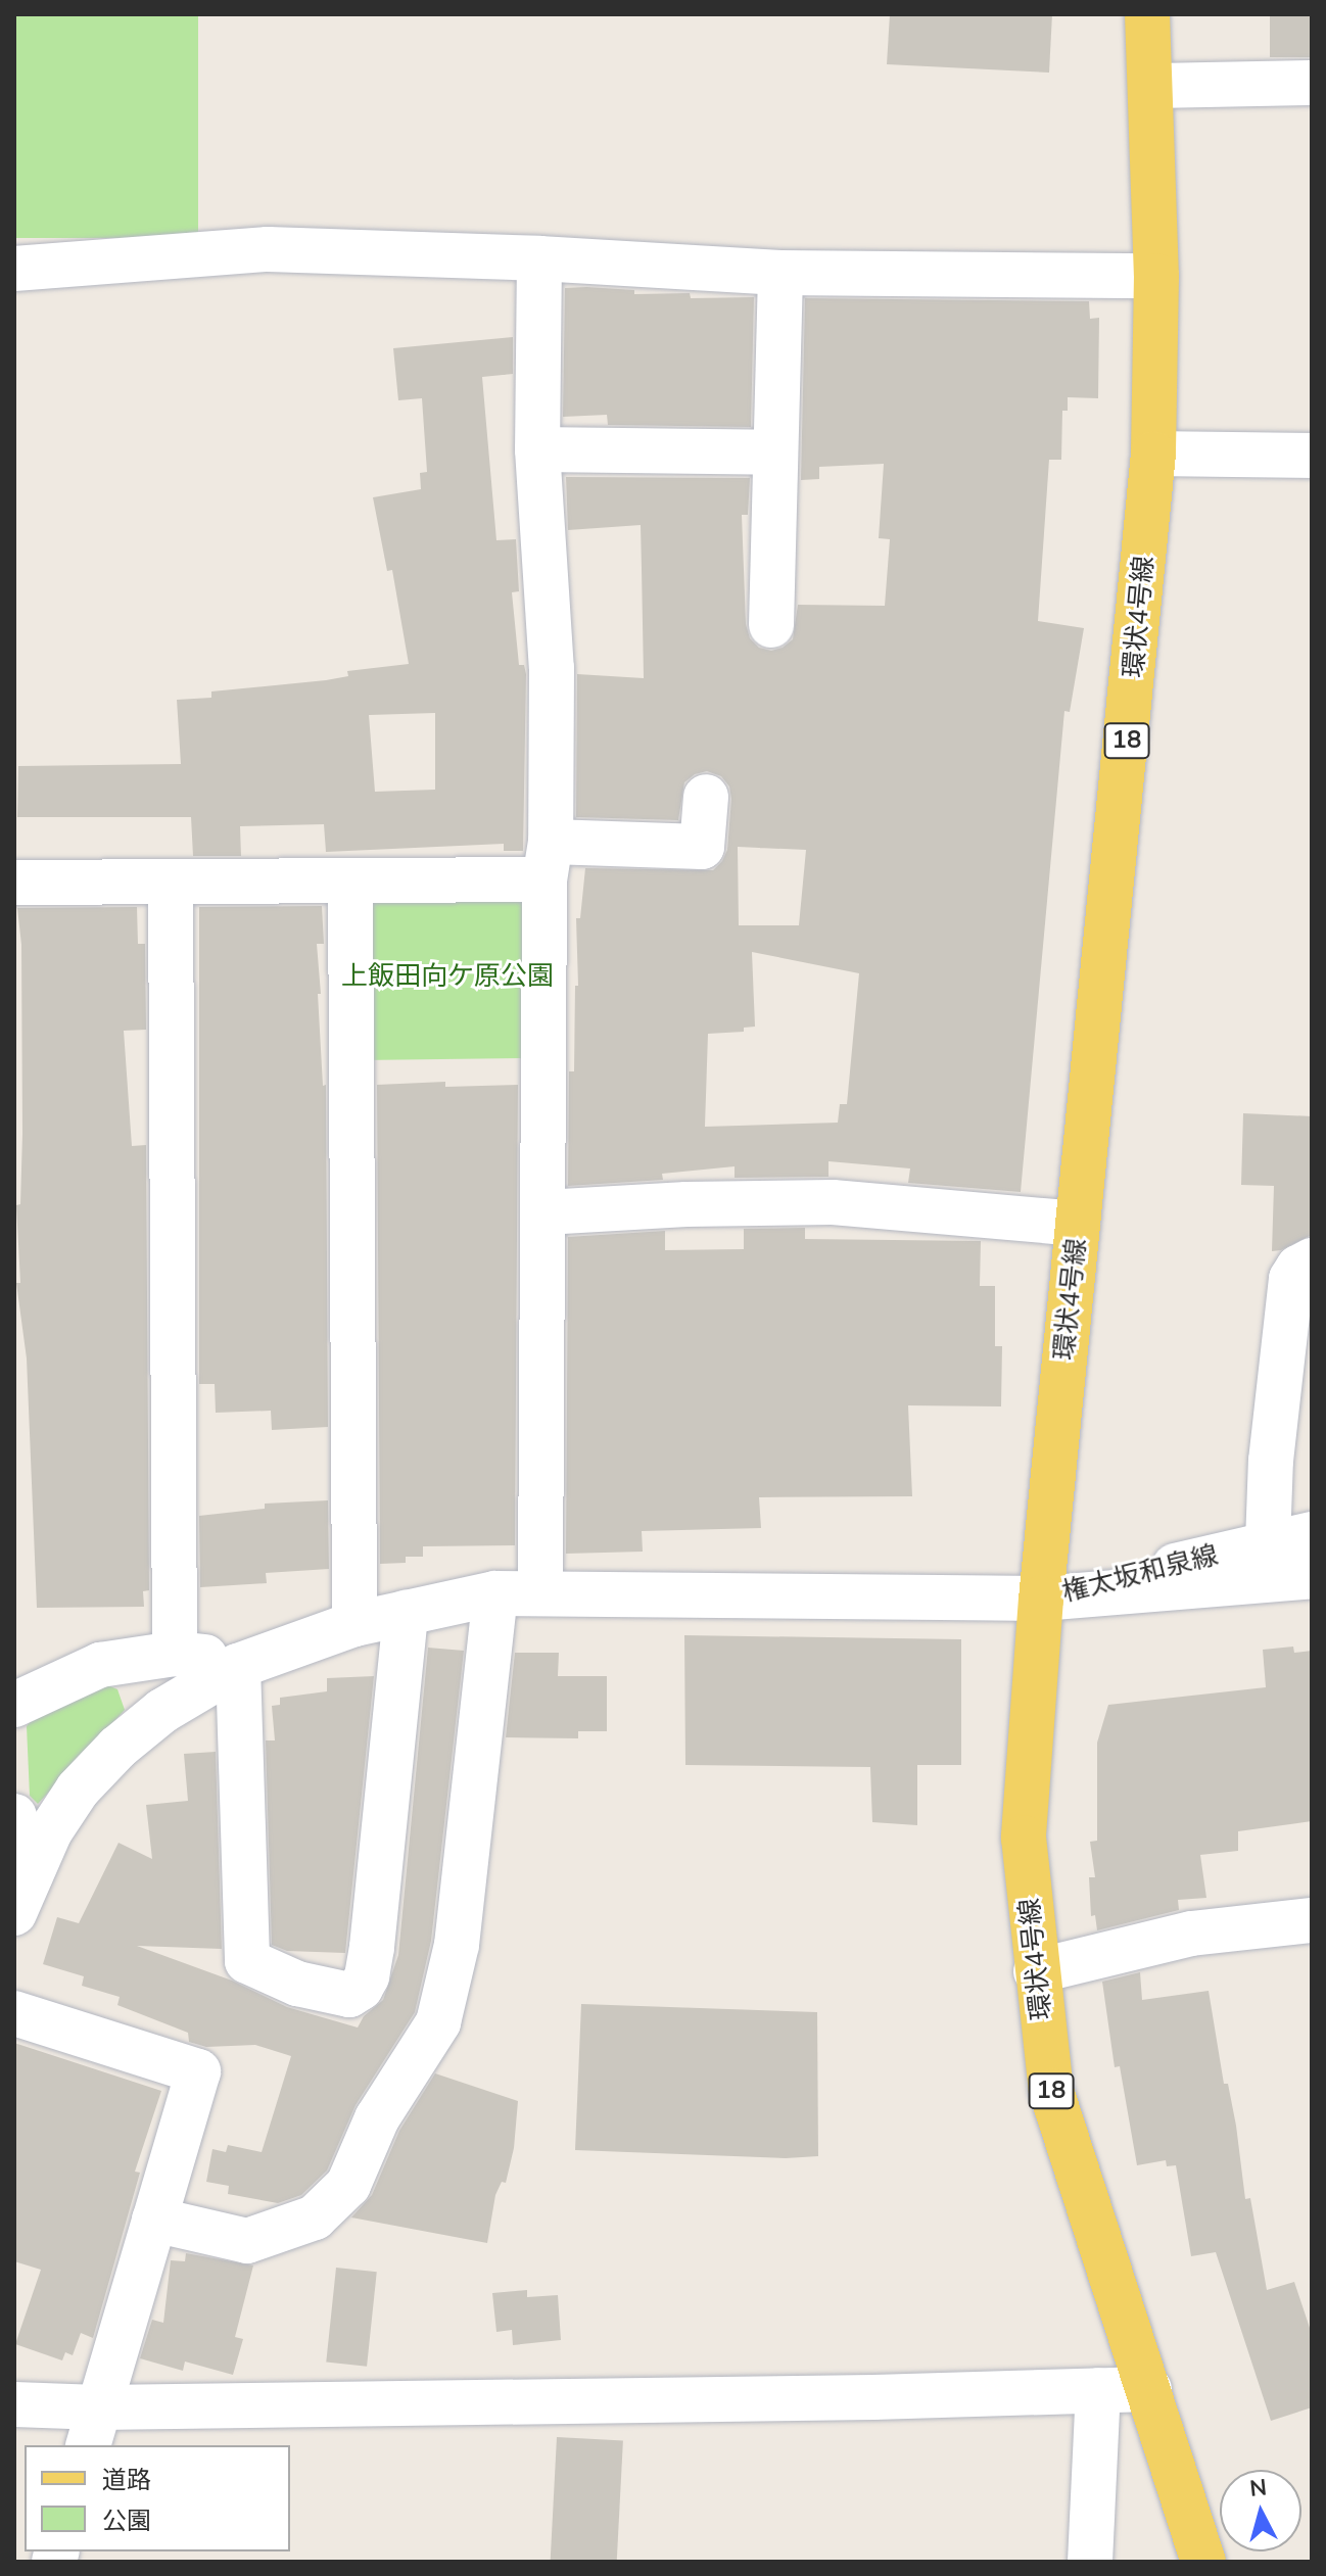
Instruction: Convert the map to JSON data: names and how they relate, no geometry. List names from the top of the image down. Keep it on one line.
{"streets":{"main road":["環状4号線","18"],"street":["権太坂和泉線"]},"crossings":[["環状4号線","権太坂和泉線"]],"parks":["上飯田向ケ原公園"],"legend":["道路","公園"],"north":"top"}
